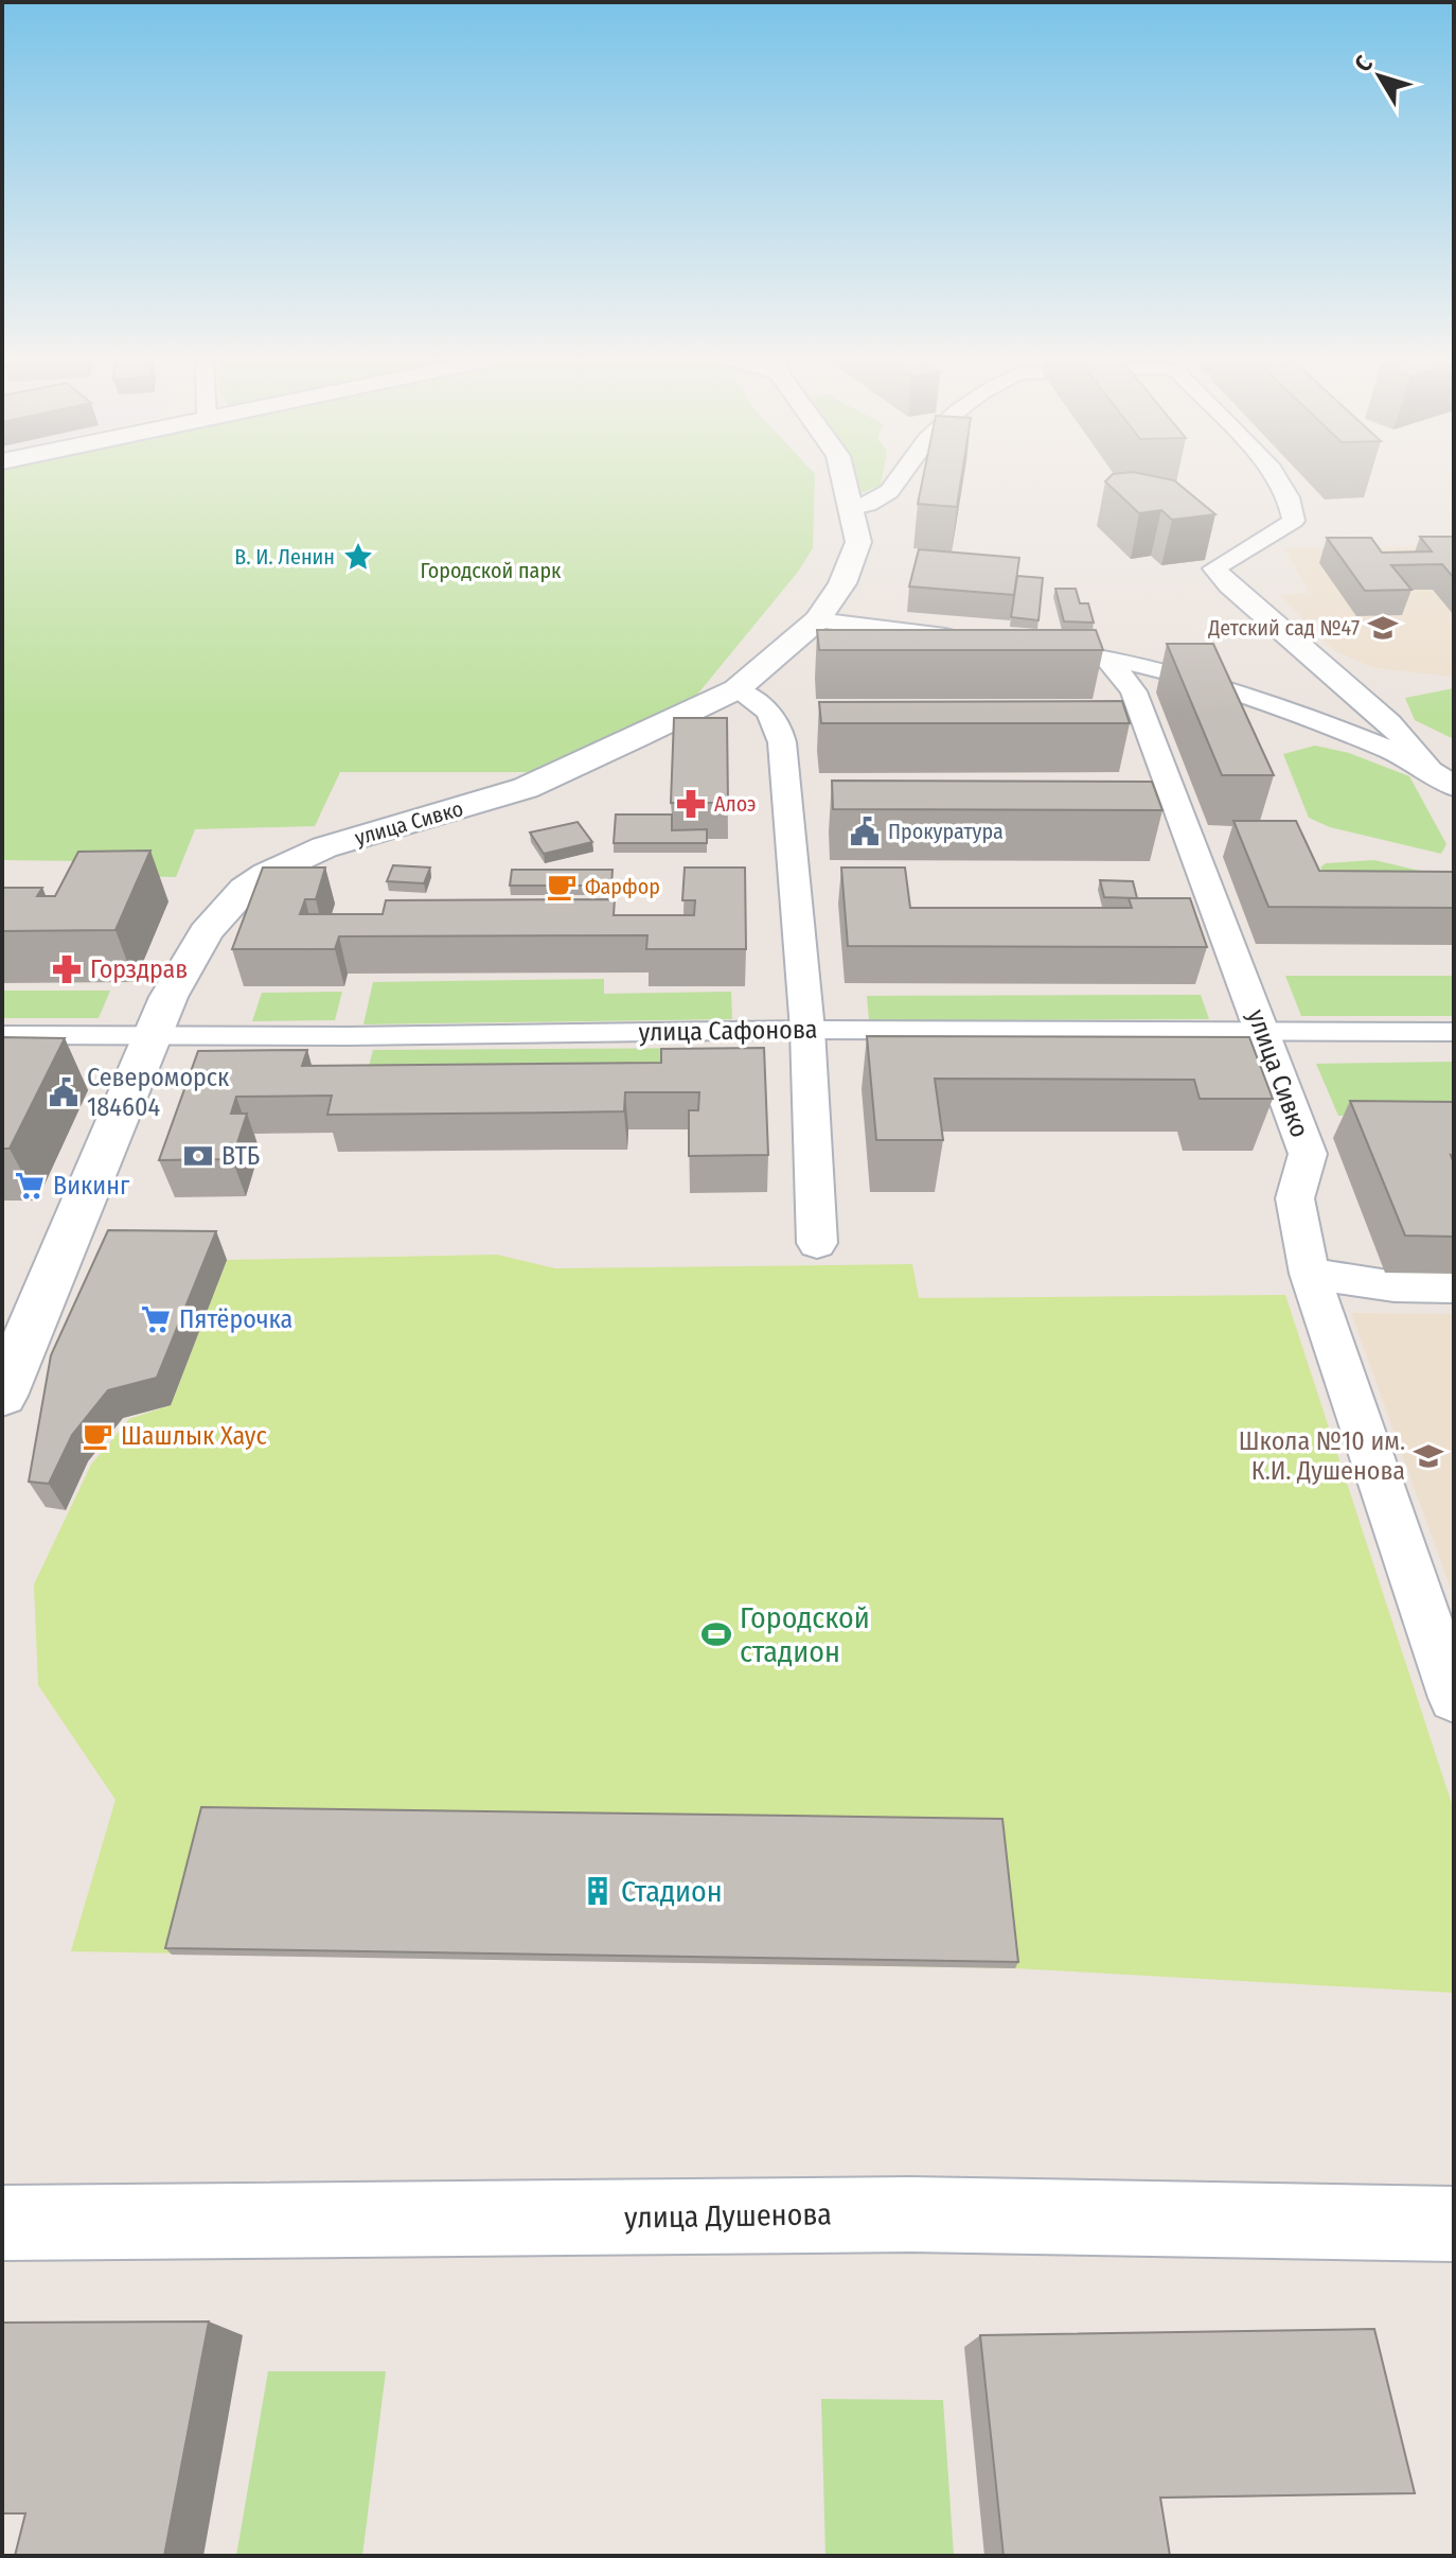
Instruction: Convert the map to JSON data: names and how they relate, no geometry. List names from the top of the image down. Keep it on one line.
{"streets":{"street":["улица Сивко","улица Сафонова","улица Душенова"]},"crossings":[["улица Сивко","улица Сафонова"]],"parks":["Городской парк"],"places":{"place":["В. И. Ленин"],"school or university":["Детский сад №47","Школа №10 им. К.И. Душенова"],"pharmacy":["Алоэ","Горздрав"],"public building":["Прокуратура","Североморск 184604"],"cafe":["Фарфор","Шашлык Хаус"],"bank":["ВТБ"],"supermarket":["Викинг","Пятёрочка"],"sports":["Городской стадион"],"building":["Стадион"]},"north":"top left"}
